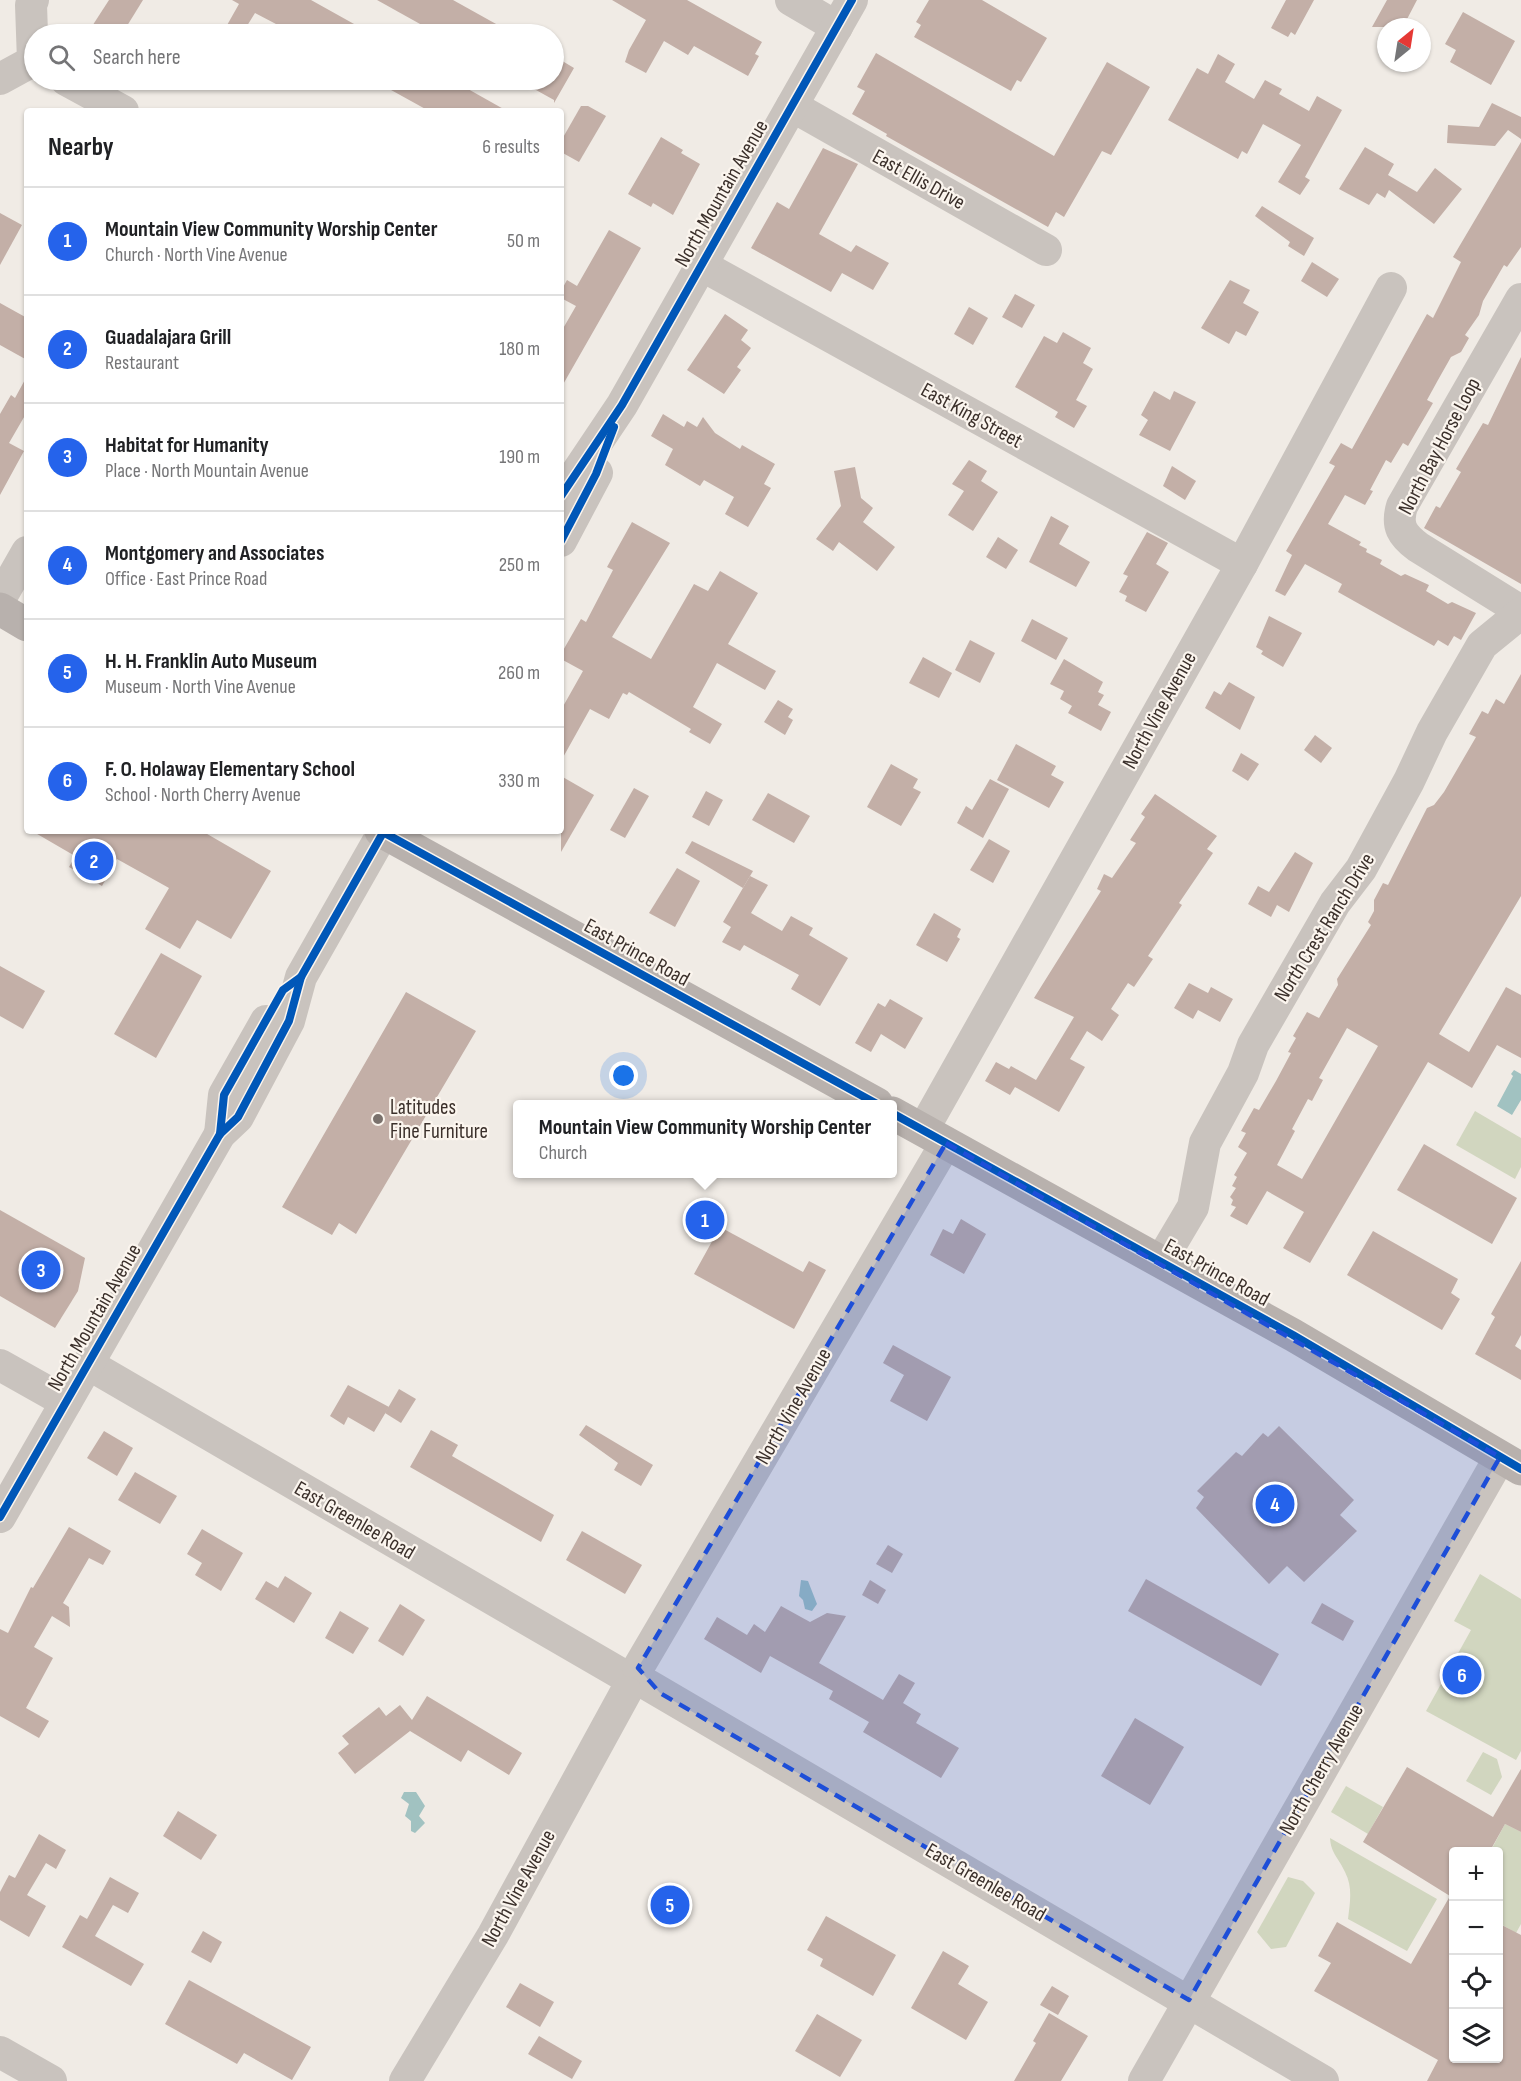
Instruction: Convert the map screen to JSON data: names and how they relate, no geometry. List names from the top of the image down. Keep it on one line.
{"streets":{"main road":["East Prince Road"],"street":["East Ellis Drive","North Mountain Avenue","East King Street","North Bay Horse Loop","North Vine Avenue","North Crest Ranch Drive","East Greenlee Road","North Cherry Avenue"]},"crossings":[["East Ellis Drive","North Mountain Avenue"],["North Mountain Avenue","East King Street"],["North Mountain Avenue","East Greenlee Road"],["East King Street","North Vine Avenue"],["North Bay Horse Loop","North Crest Ranch Drive"],["North Vine Avenue","East Prince Road"],["North Vine Avenue","East Greenlee Road"],["North Crest Ranch Drive","East Prince Road"],["East Prince Road","North Cherry Avenue"],["East Greenlee Road","North Cherry Avenue"]],"places":["Latitudes Fine Furniture"],"north":"top right","page":{"search":"Search here","heading":["Nearby","6 results"],"list":[{"mark":"1","name":"Mountain View Community Worship Center","note":"Church · North Vine Avenue","value":"50 m"},{"mark":"2","name":"Guadalajara Grill","note":"Restaurant","value":"180 m"},{"mark":"3","name":"Habitat for Humanity","note":"Place · North Mountain Avenue","value":"190 m"},{"mark":"4","name":"Montgomery and Associates","note":"Office · East Prince Road","value":"250 m"},{"mark":"5","name":"H. H. Franklin Auto Museum","note":"Museum · North Vine Avenue","value":"260 m"},{"mark":"6","name":"F. O. Holaway Elementary School","note":"School · North Cherry Avenue","value":"330 m"}],"pins":["2","1","3","4","6","5"],"popup":["Mountain View Community Worship Center","Church"],"map_buttons":["+","−"]}}
